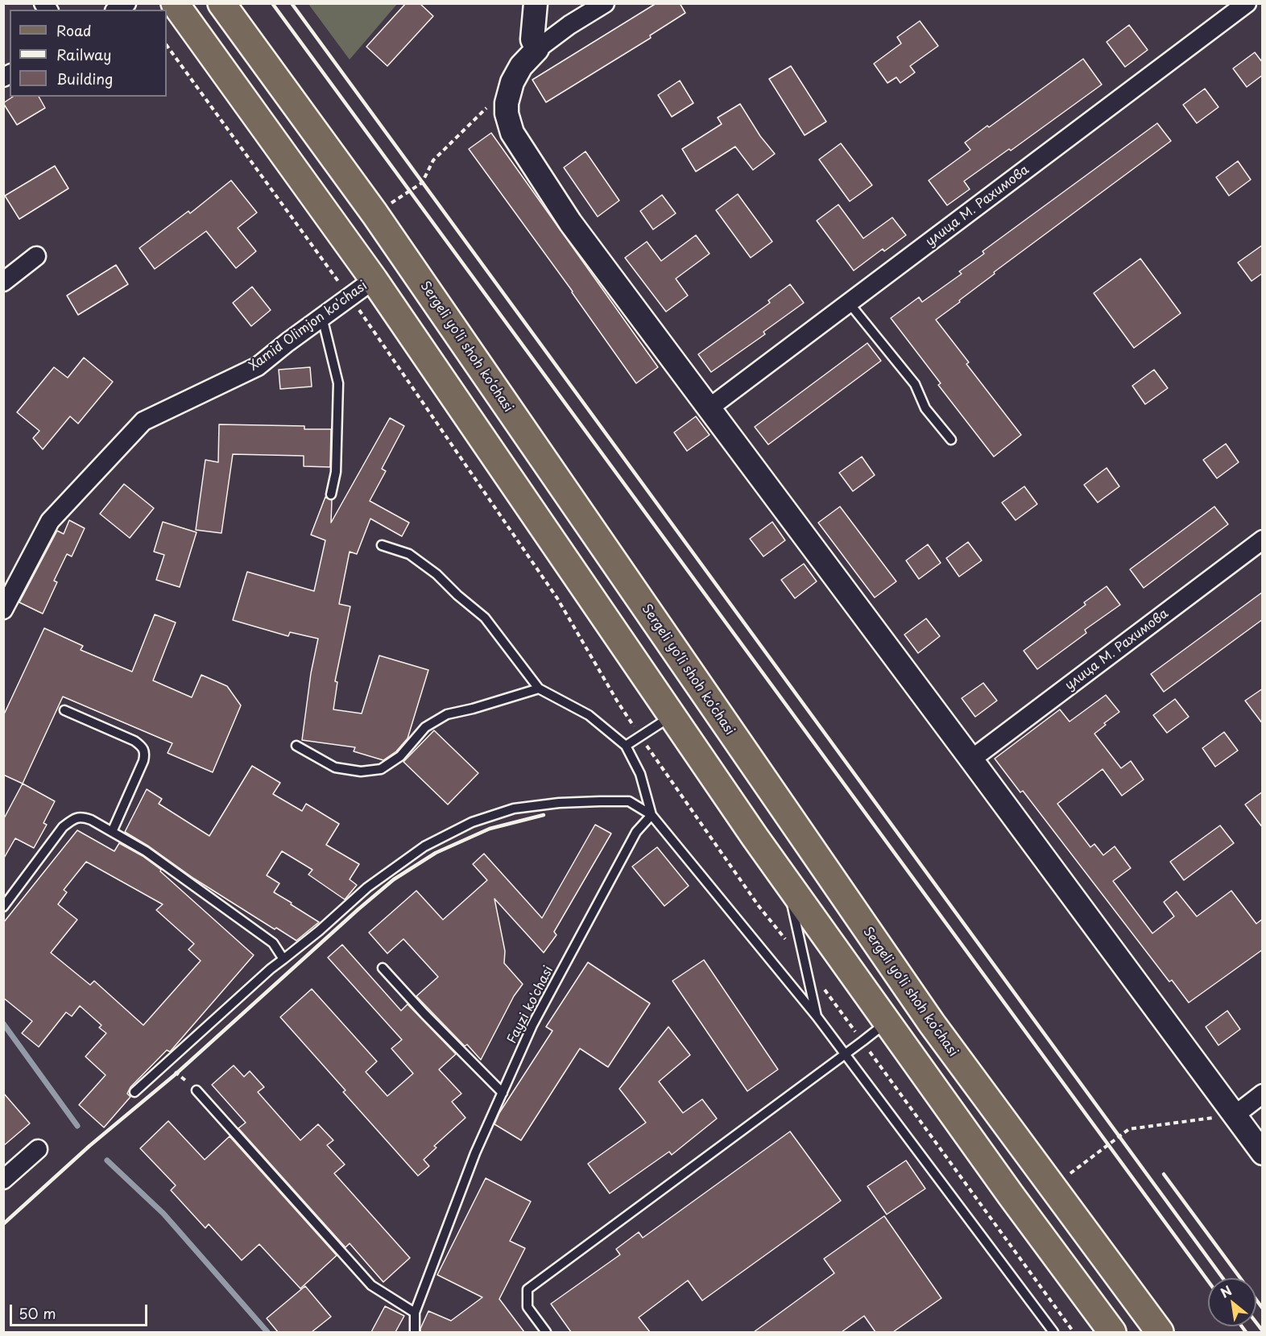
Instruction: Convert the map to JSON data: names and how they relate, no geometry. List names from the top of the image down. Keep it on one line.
{"streets":{"main road":["Sergeli yo‘li shoh ko‘chasi"],"street":["улица М. Рахимова","Xamid Olimjon ko'chasi"],"lane":["Fayzi ko'chasi"]},"legend":["Road","Railway","Building"],"scale_bar":"50 m","north":"top left"}
